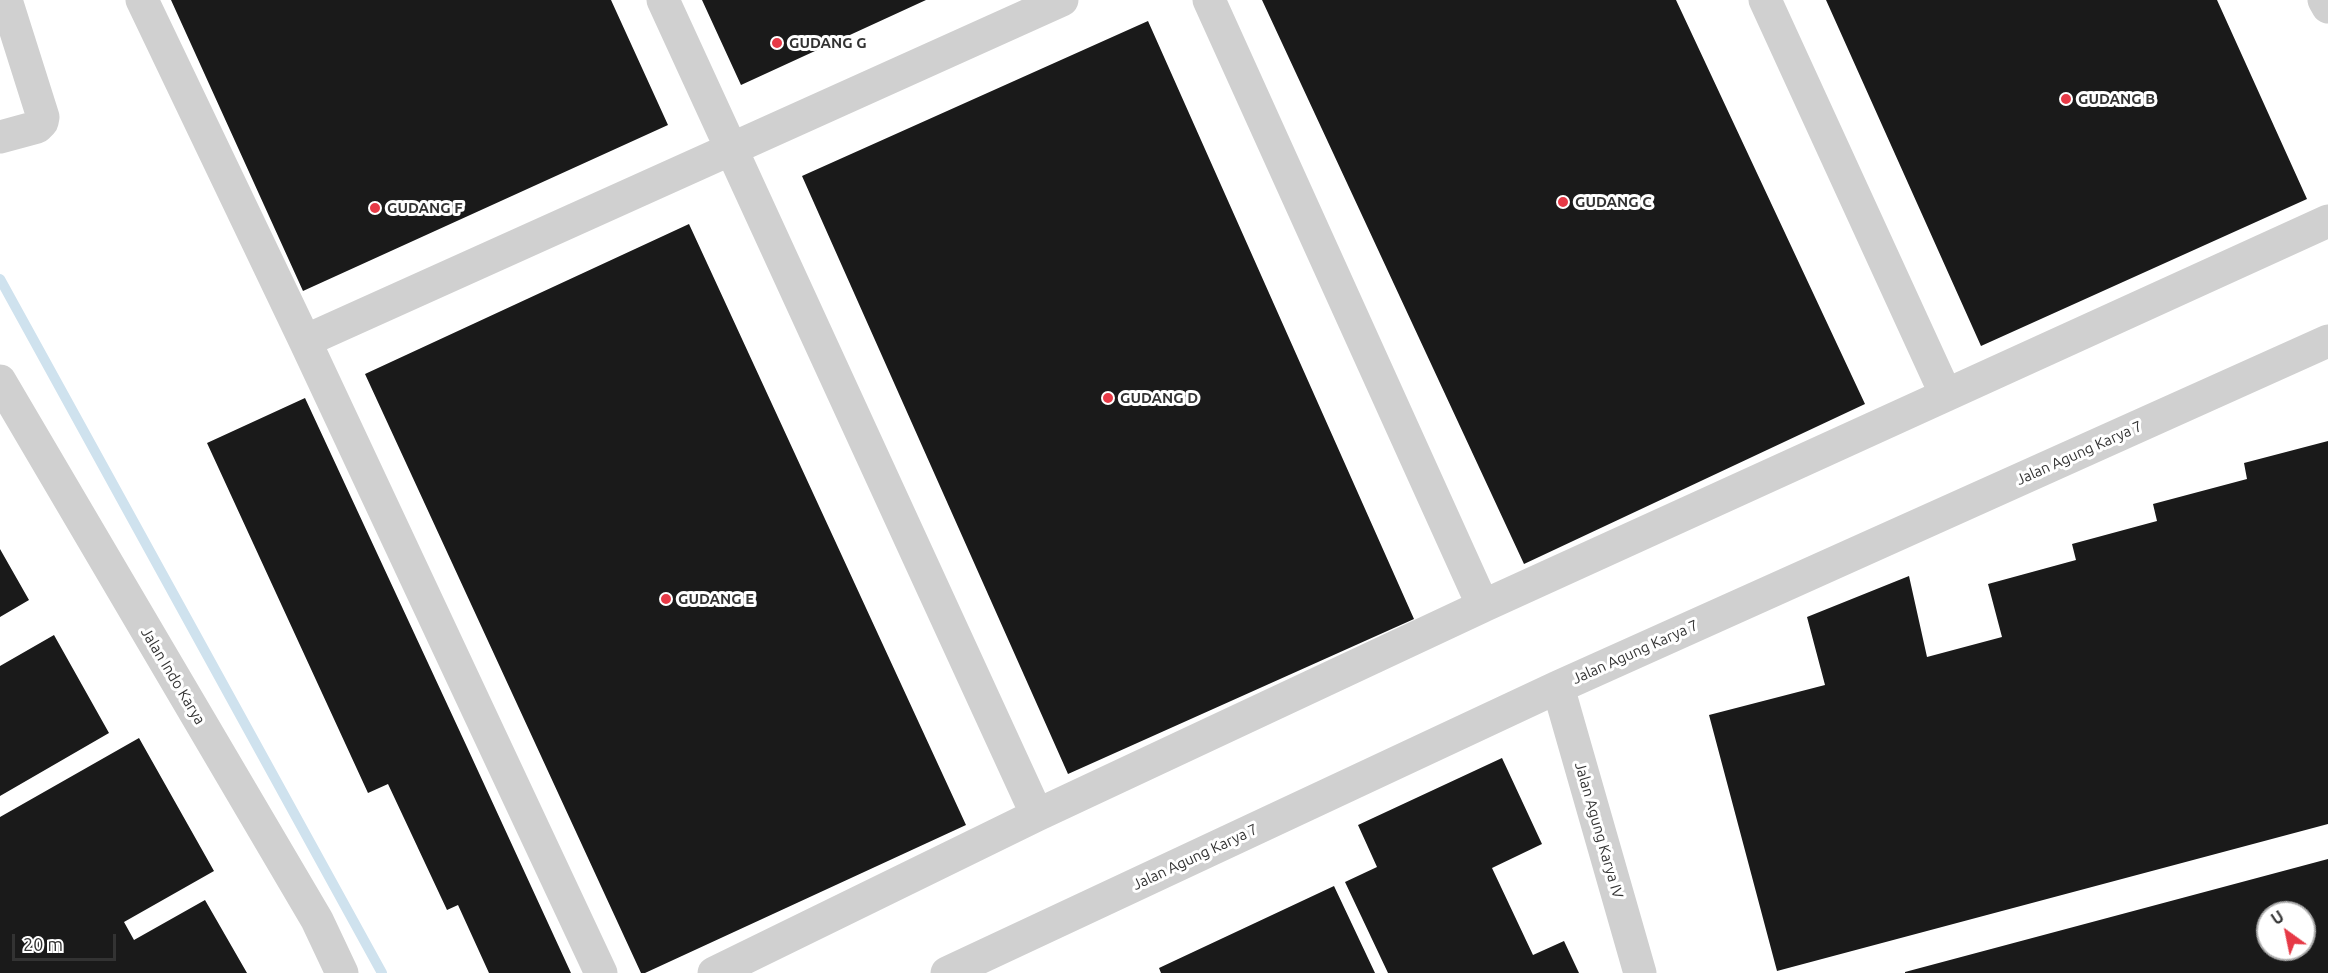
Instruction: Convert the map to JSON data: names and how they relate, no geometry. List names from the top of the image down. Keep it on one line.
{"streets":{"street":["Jalan Agung Karya 7","Jalan Indo Karya","Jalan Agung Karya IV"]},"crossings":[["Jalan Agung Karya 7","Jalan Agung Karya IV"]],"places":["GUDANG G","GUDANG B","GUDANG C","GUDANG F","GUDANG D","GUDANG E"],"scale_bar":"20 m","north":"top left"}
